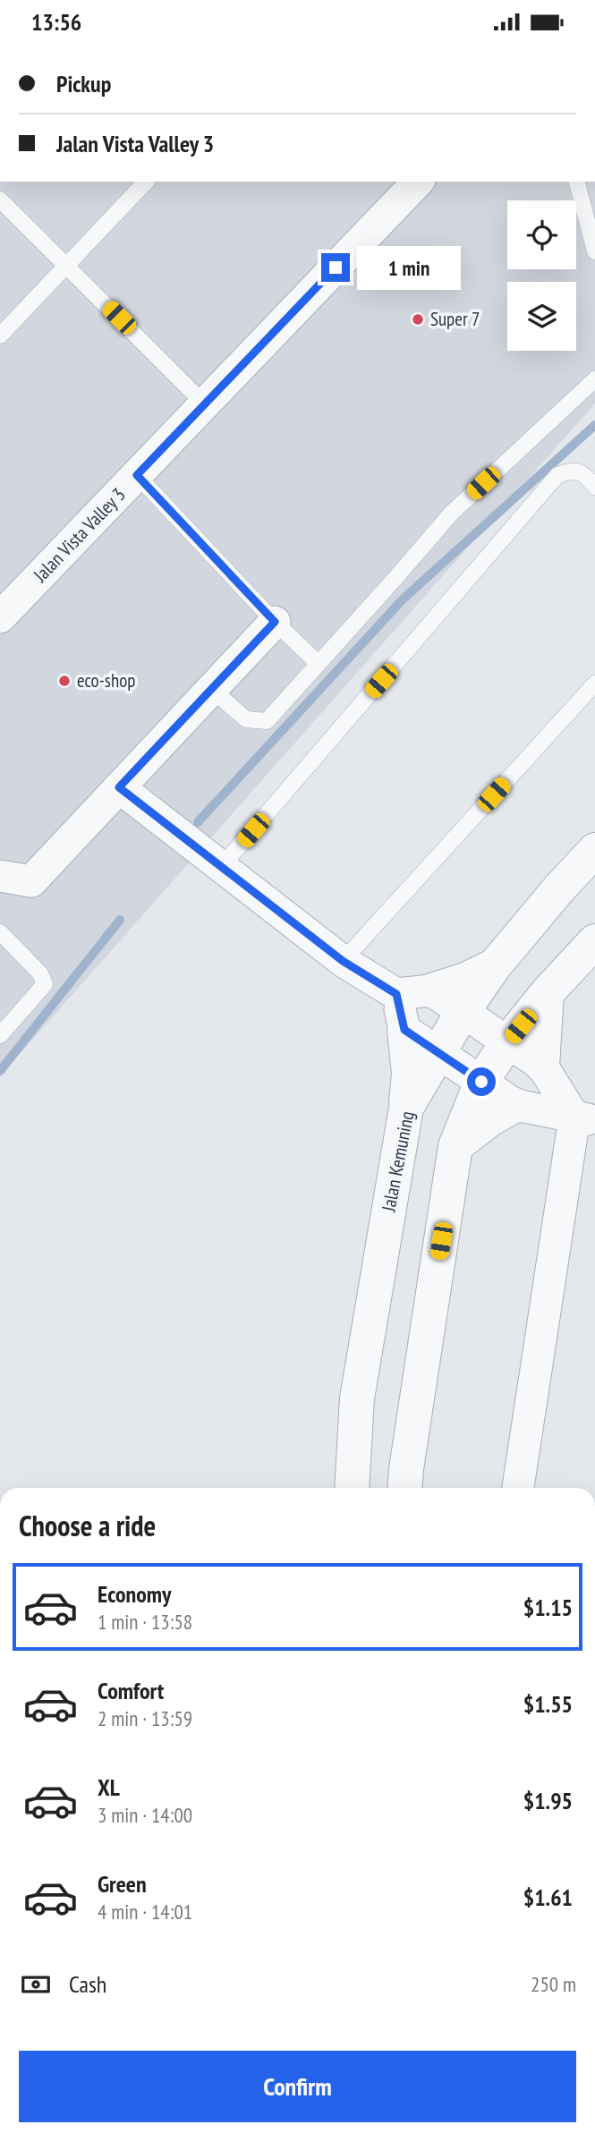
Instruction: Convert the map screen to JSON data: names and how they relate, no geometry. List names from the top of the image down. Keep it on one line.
{"streets":{"street":["Jalan Vista Valley 3","Jalan Kemuning"]},"places":["Super 7","eco-shop"],"page":{"status":"13:56","banner":["Pickup","Jalan Vista Valley 3"],"bubble":"1 min","heading":"Choose a ride","list":[{"name":"Economy","note":"1 min · 13:58","value":"$1.15"},{"name":"Comfort","note":"2 min · 13:59","value":"$1.55"},{"name":"XL","note":"3 min · 14:00","value":"$1.95"},{"name":"Green","note":"4 min · 14:01","value":"$1.61"}],"pay":["Cash","250 m"],"buttons":"Confirm"}}
